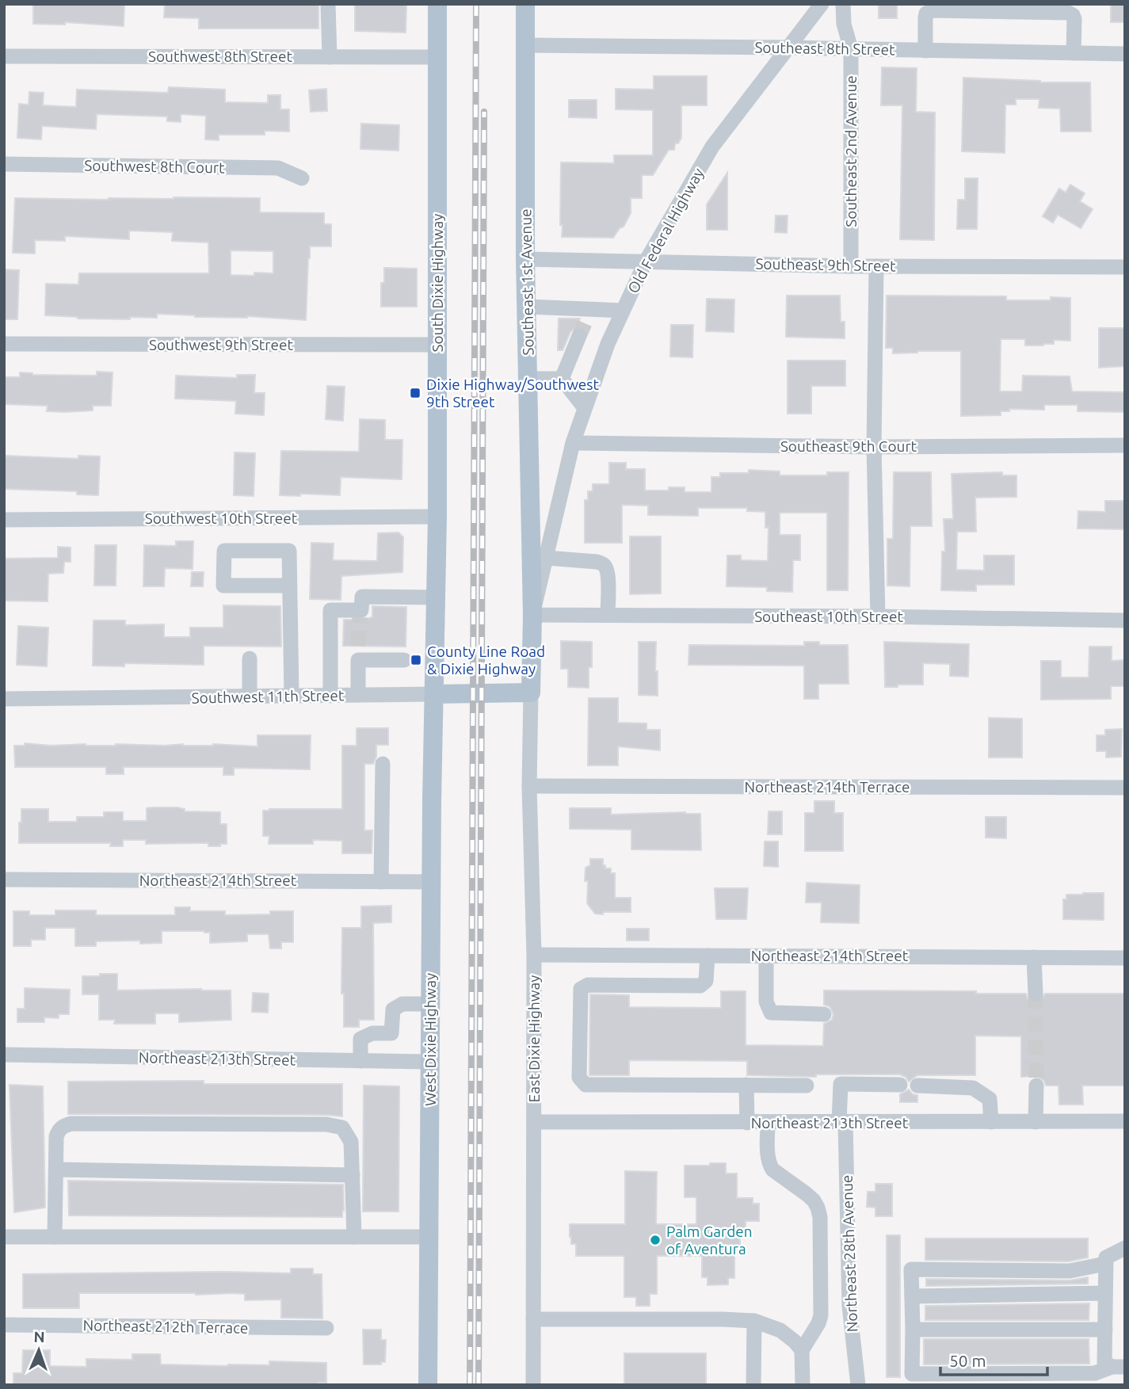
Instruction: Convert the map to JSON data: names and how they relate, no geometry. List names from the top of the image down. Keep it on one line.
{"streets":{"main road":["Southeast 1st Avenue","South Dixie Highway","Southwest 11th Street","West Dixie Highway"],"street":["Southeast 8th Street","Southwest 8th Street","Southeast 2nd Avenue","Southwest 8th Court","Old Federal Highway","Southeast 9th Street","Southwest 9th Street","Southeast 9th Court","Southwest 10th Street","Southeast 10th Street","Northeast 214th Terrace","Northeast 214th Street","East Dixie Highway","Northeast 213th Street","Northeast 28th Avenue","Northeast 212th Terrace"]},"crossings":[["Southeast 8th Street","Southeast 2nd Avenue"],["Southeast 8th Street","Old Federal Highway"],["Southeast 8th Street","Southeast 1st Avenue"],["Southwest 8th Street","South Dixie Highway"],["Southeast 2nd Avenue","Southeast 9th Street"],["Old Federal Highway","Southeast 9th Street"],["Old Federal Highway","Southeast 1st Avenue"],["Old Federal Highway","Southeast 9th Court"],["Old Federal Highway","Southeast 10th Street"],["Southeast 9th Street","Southeast 1st Avenue"],["Southeast 1st Avenue","Southeast 10th Street"],["Southeast 1st Avenue","Southwest 11th Street"],["Southeast 1st Avenue","East Dixie Highway"],["South Dixie Highway","Southwest 9th Street"],["South Dixie Highway","Southwest 10th Street"],["South Dixie Highway","Southwest 11th Street"],["South Dixie Highway","West Dixie Highway"],["Southwest 11th Street","East Dixie Highway"],["Southwest 11th Street","West Dixie Highway"],["Northeast 214th Terrace","East Dixie Highway"],["Northeast 214th Street","East Dixie Highway"],["Northeast 214th Street","West Dixie Highway"],["East Dixie Highway","Northeast 213th Street"],["West Dixie Highway","Northeast 213th Street"],["Northeast 213th Street","Northeast 28th Avenue"]],"places":{"transit":["Dixie Highway/Southwest 9th Street","County Line Road & Dixie Highway"],"other":["Palm Garden of Aventura"]},"scale_bar":"50 m","north":"top"}
